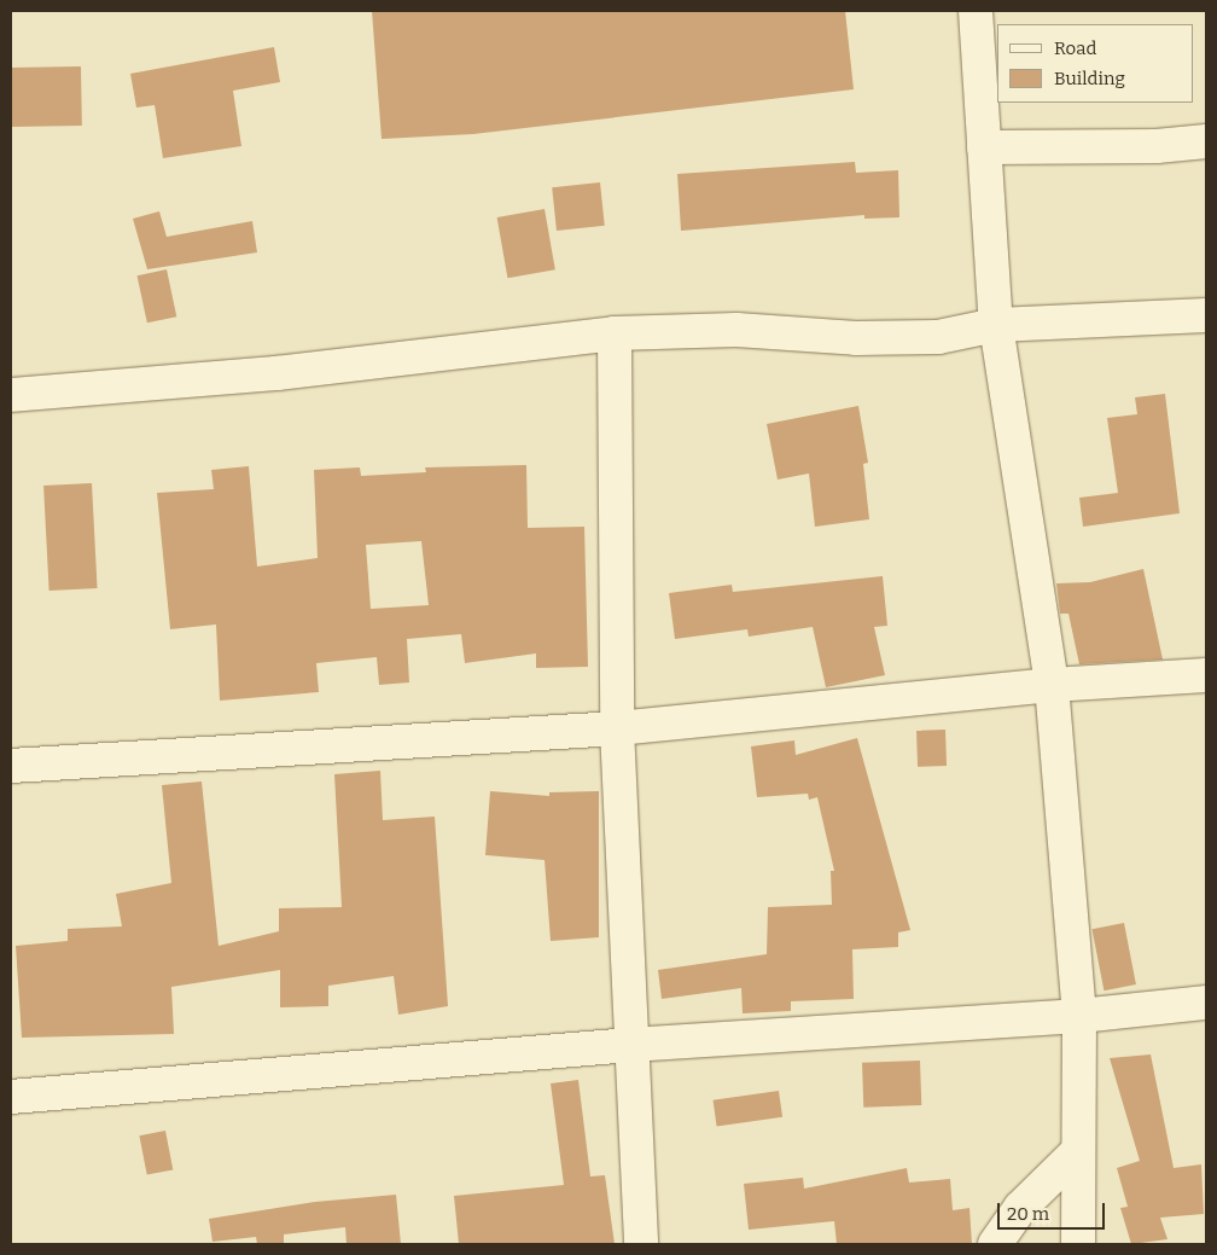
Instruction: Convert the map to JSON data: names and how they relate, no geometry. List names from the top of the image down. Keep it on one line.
{"legend":["Road","Building"],"scale_bar":"20 m"}
